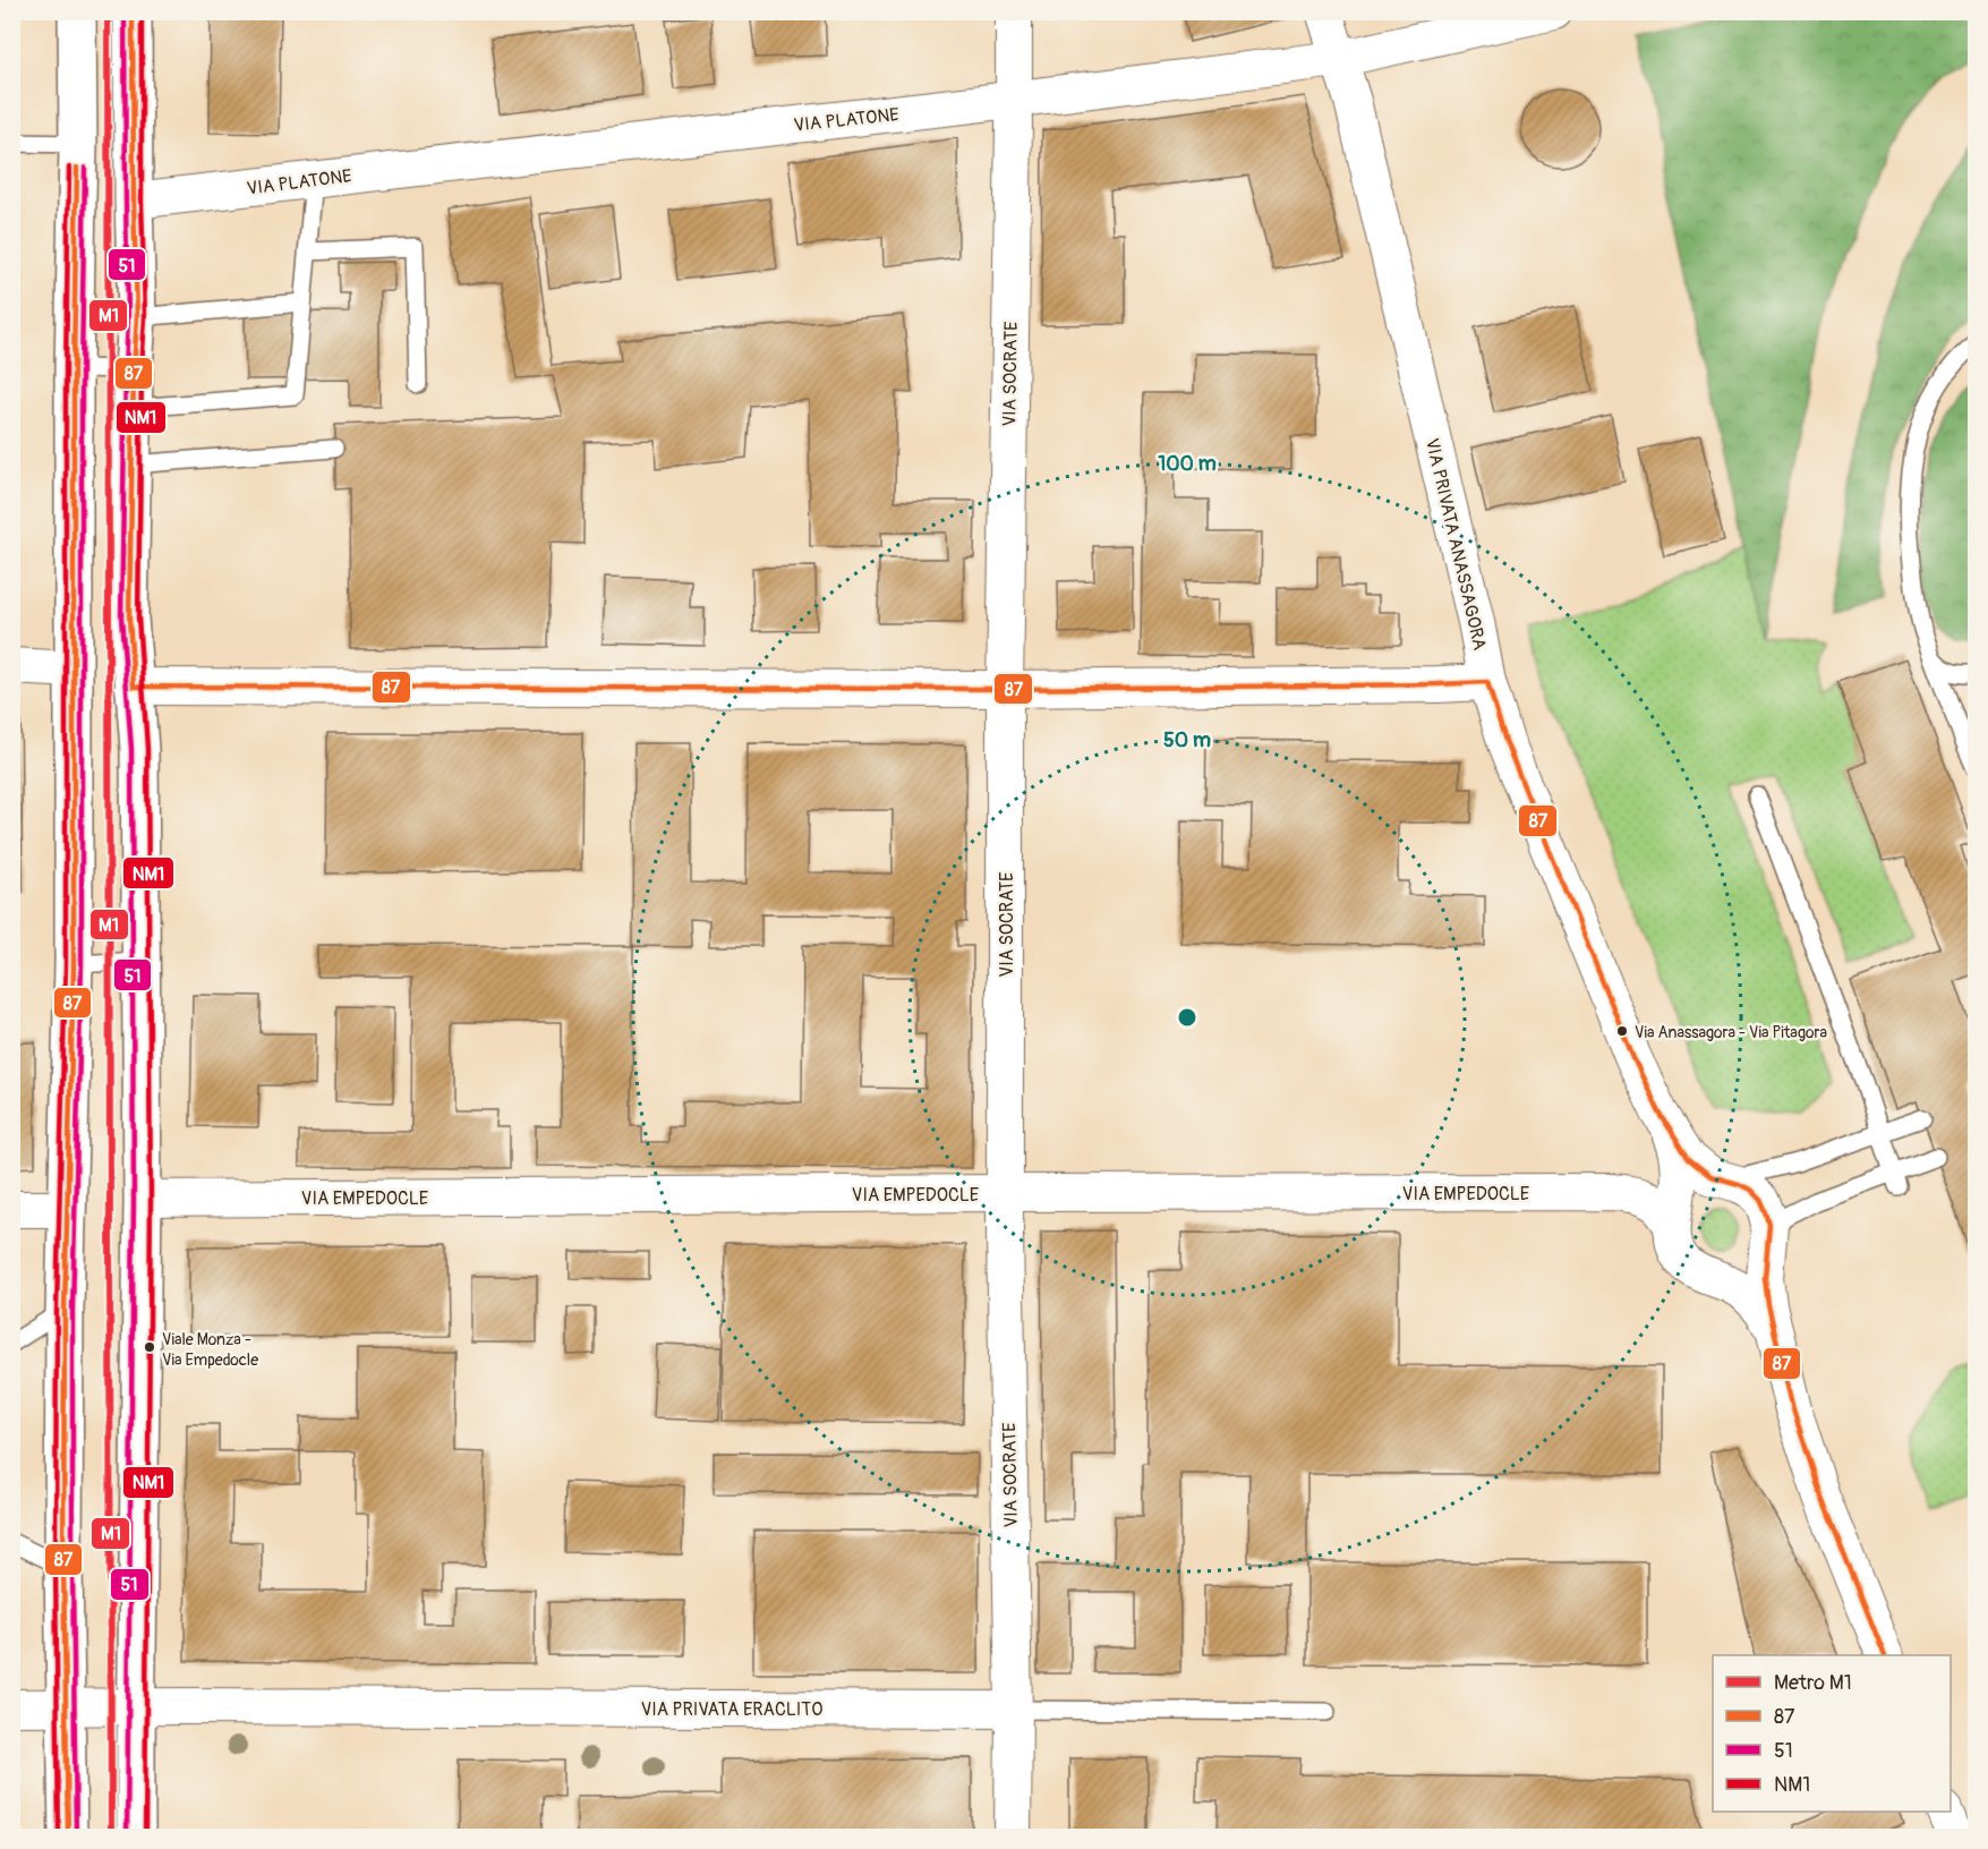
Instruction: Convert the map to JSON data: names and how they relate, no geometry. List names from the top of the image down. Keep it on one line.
{"streets":{"street":["VIA PLATONE","VIA SOCRATE","VIA PRIVATA ANASSAGORA","VIA EMPEDOCLE","VIA PRIVATA ERACLITO"]},"crossings":[["VIA PLATONE","VIA SOCRATE"],["VIA PLATONE","VIA PRIVATA ANASSAGORA"],["VIA SOCRATE","VIA EMPEDOCLE"],["VIA SOCRATE","VIA PRIVATA ERACLITO"],["VIA PRIVATA ANASSAGORA","VIA EMPEDOCLE"]],"places":["Via Anassagora - Via Pitagora","Viale Monza - Via Empedocle"],"lines":["metro line M1","transit line 87","transit line 51","transit line NM1"],"legend":["Metro M1","87","51","NM1"],"rings":["100 m","50 m"]}
